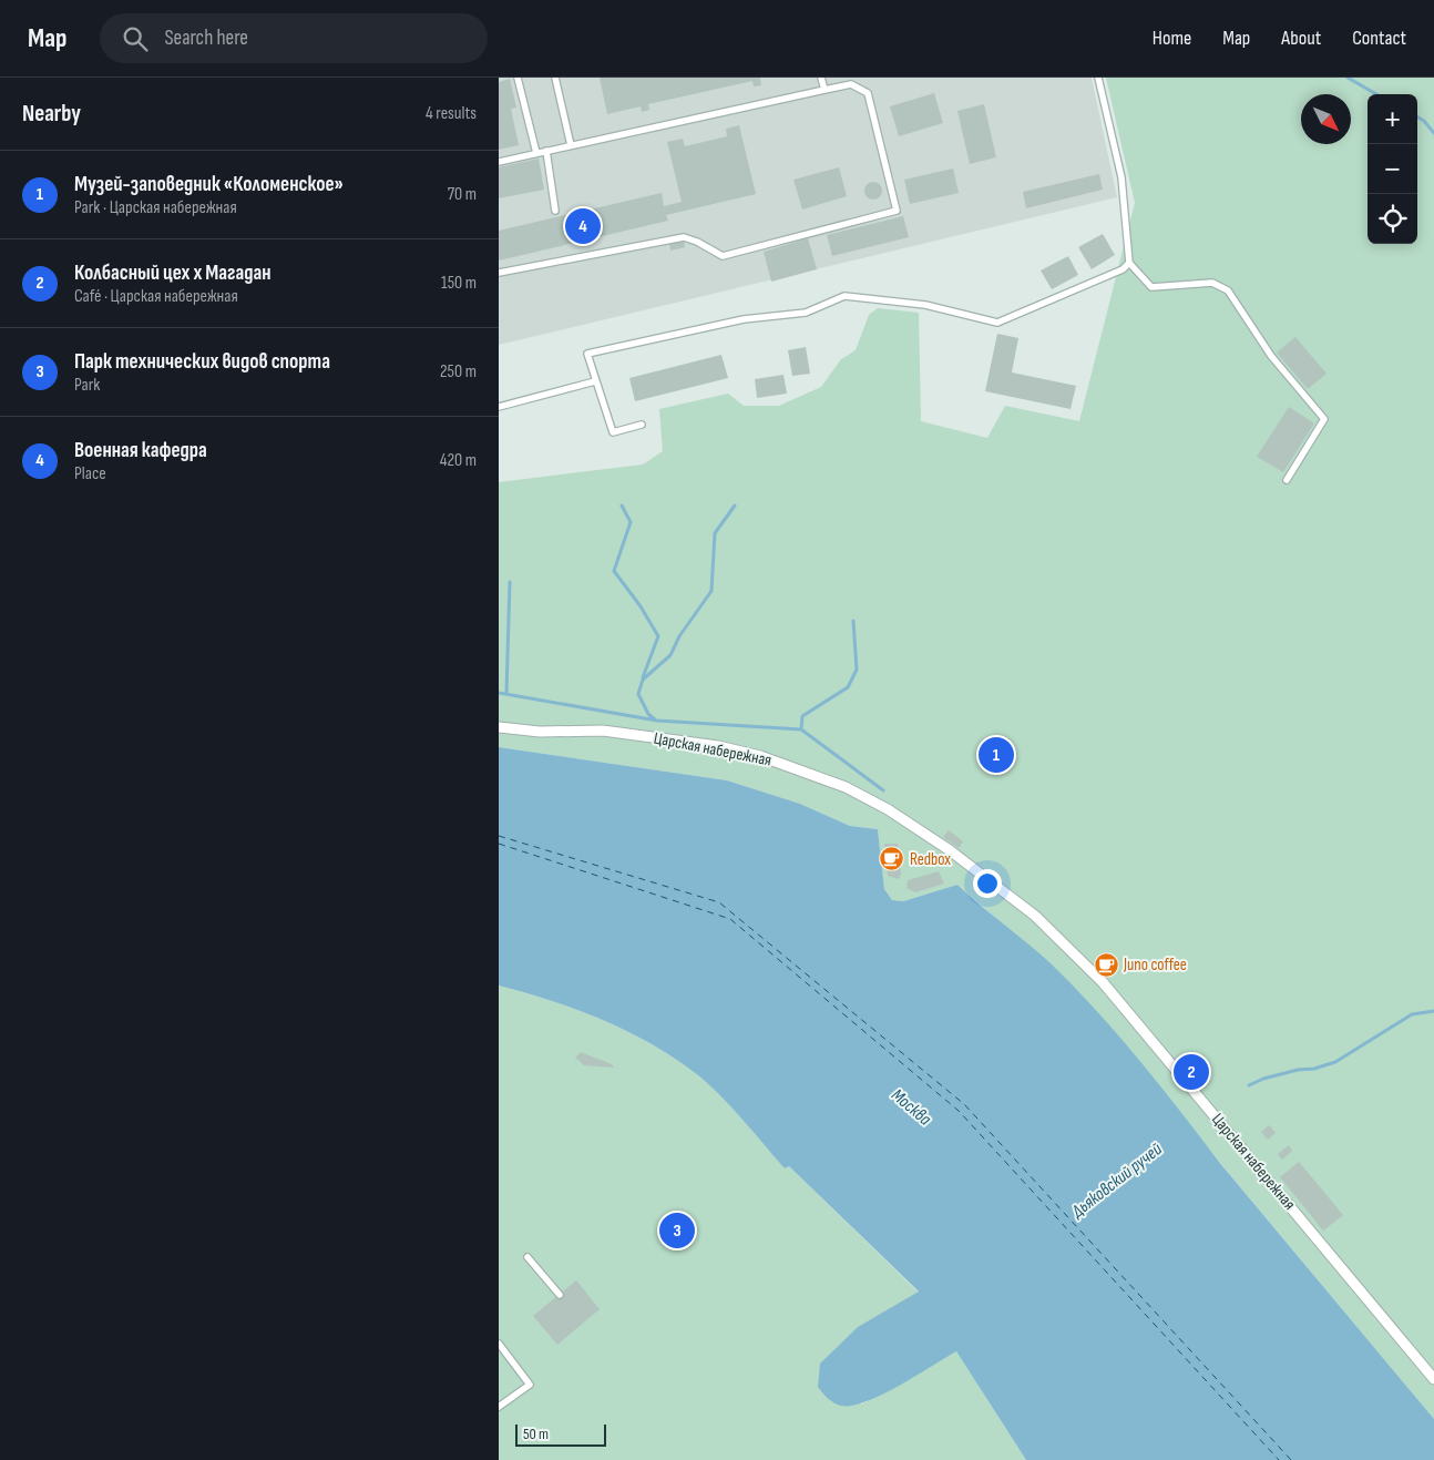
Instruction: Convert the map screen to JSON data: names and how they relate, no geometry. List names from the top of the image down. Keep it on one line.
{"streets":{"street":["Царская набережная"]},"water":["Москва","Дьяковский ручей"],"places":{"cafe":["Redbox","Juno coffee"]},"scale_bar":"50 m","north":"bottom right","page":{"header":"Map","search":"Search here","nav":["Home","Map","About","Contact"],"heading":["Nearby","4 results"],"map_buttons":["+","−"],"list":[{"mark":"1","name":"Музей-заповедник «Коломенское»","note":"Park · Царская набережная","value":"70 m"},{"mark":"2","name":"Колбасный цех x Магадан","note":"Café · Царская набережная","value":"150 m"},{"mark":"3","name":"Парк технических видов спорта","note":"Park","value":"250 m"},{"mark":"4","name":"Военная кафедра","note":"Place","value":"420 m"}],"pins":["4","1","2","3"],"scale":"50 m"}}
